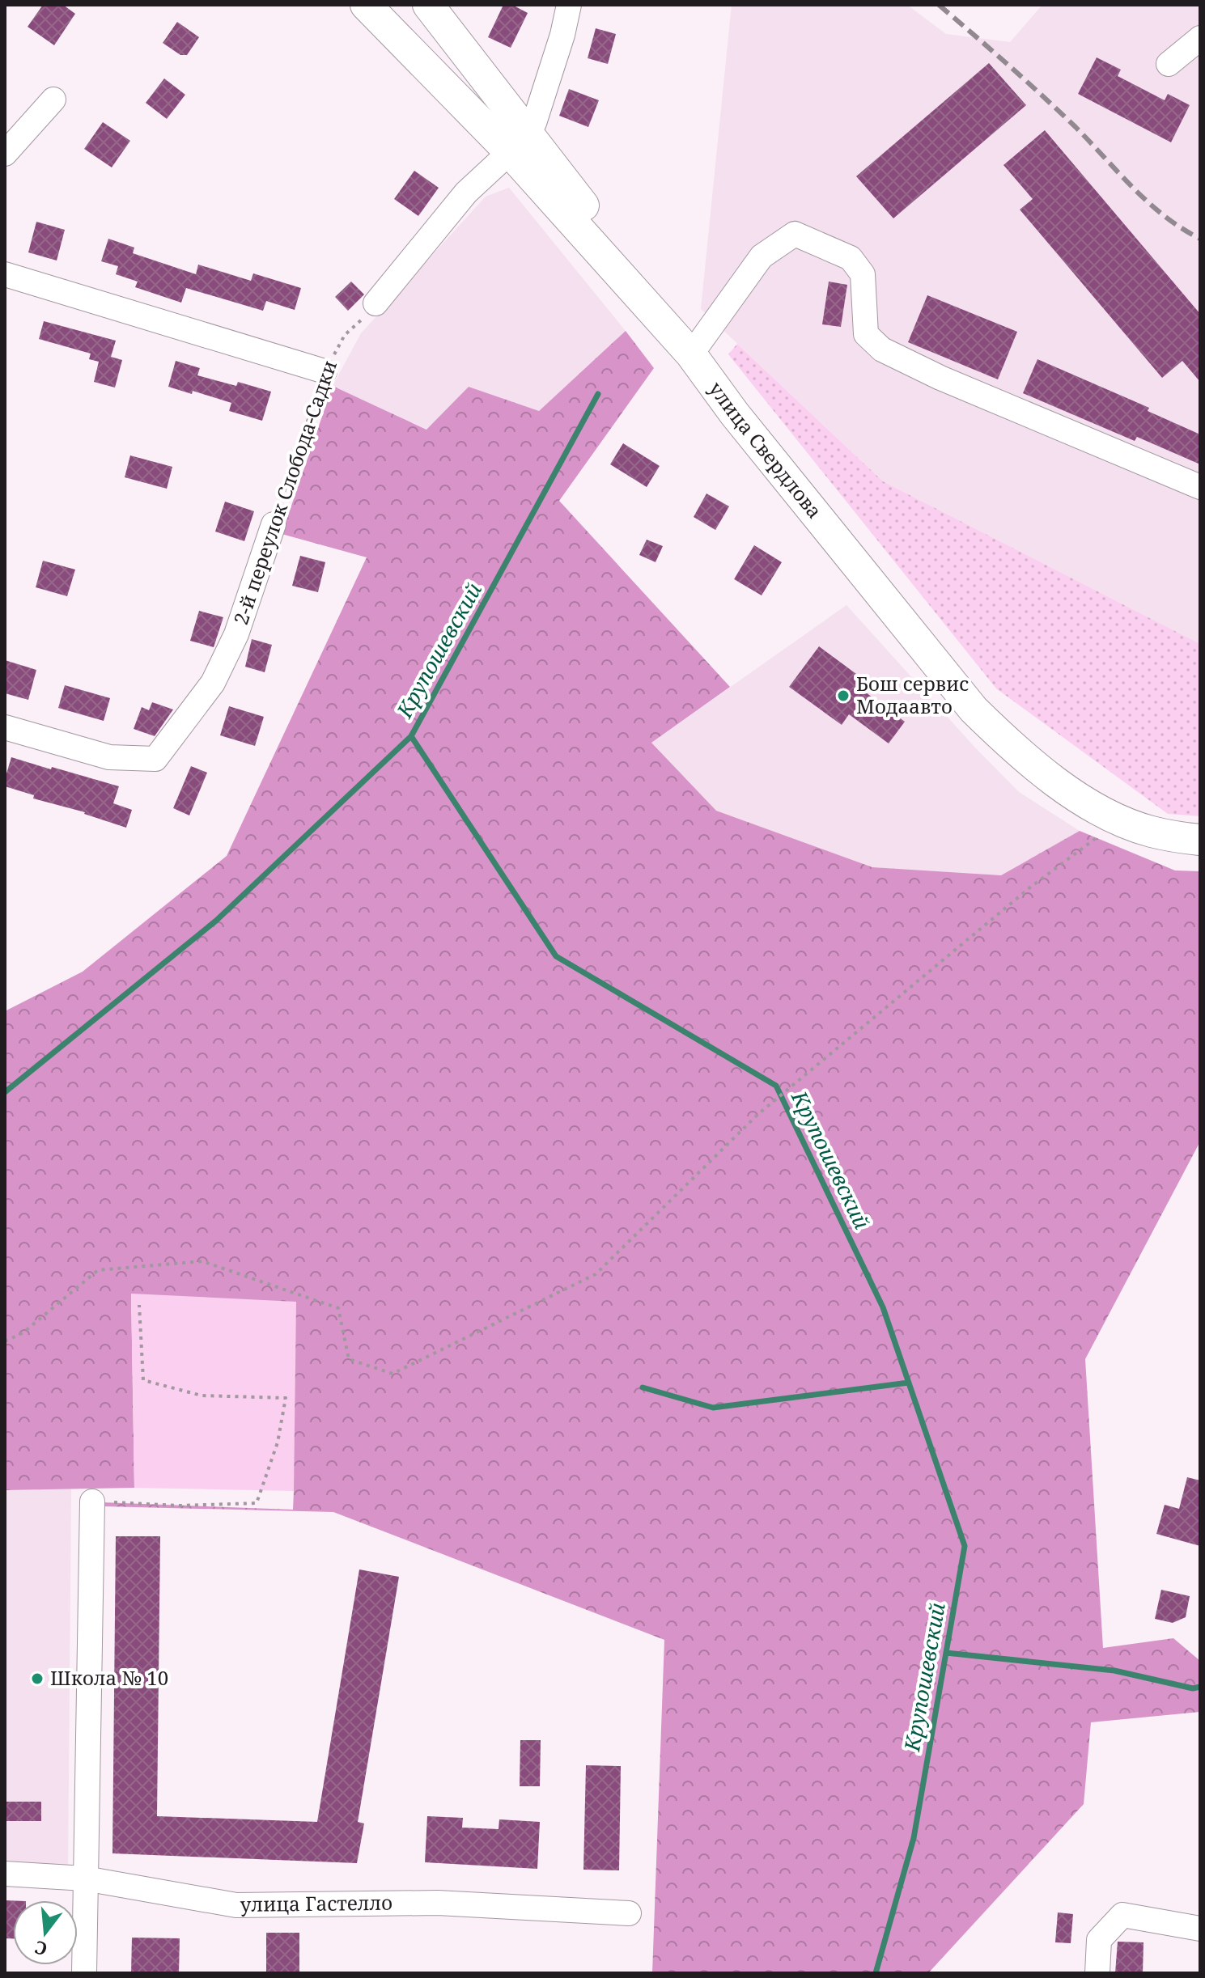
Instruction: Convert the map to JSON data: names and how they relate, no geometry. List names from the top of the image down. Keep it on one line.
{"streets":{"main road":["улица Свердлова"],"street":["2-й переулок Слобода-Садки","улица Гастелло"]},"water":["Крупошевский"],"places":["Бош сервис Модаавто","Школа № 10"],"north":"bottom"}
